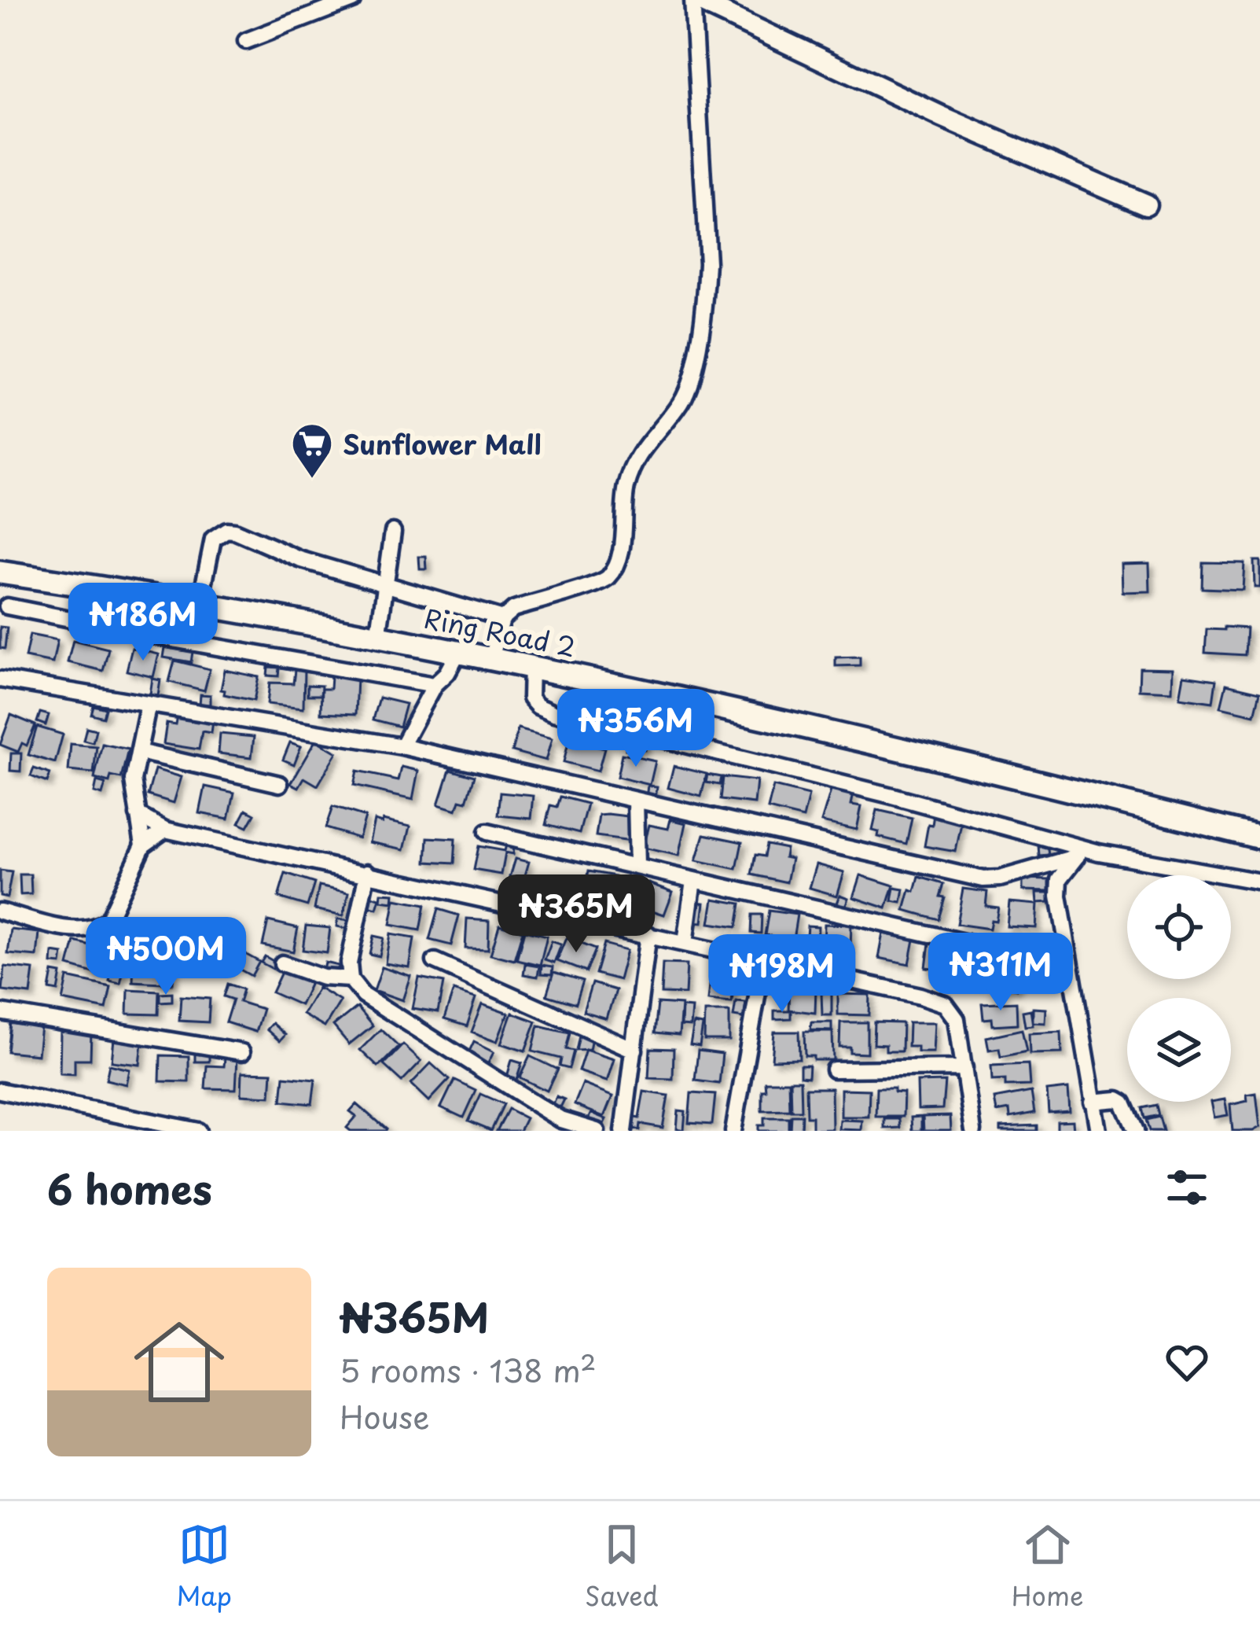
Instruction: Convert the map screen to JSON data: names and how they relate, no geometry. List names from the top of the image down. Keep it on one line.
{"streets":{"main road":["Ring Road 2"]},"places":{"supermarket":["Sunflower Mall"]},"page":{"price":["₦186M","₦356M","₦365M","₦500M","₦311M","₦198M"],"heading":"6 homes","list":[{"name":"₦365M","note":"5 rooms · 138 m² · House"}],"tabs":["Map","Saved","Home"]}}
